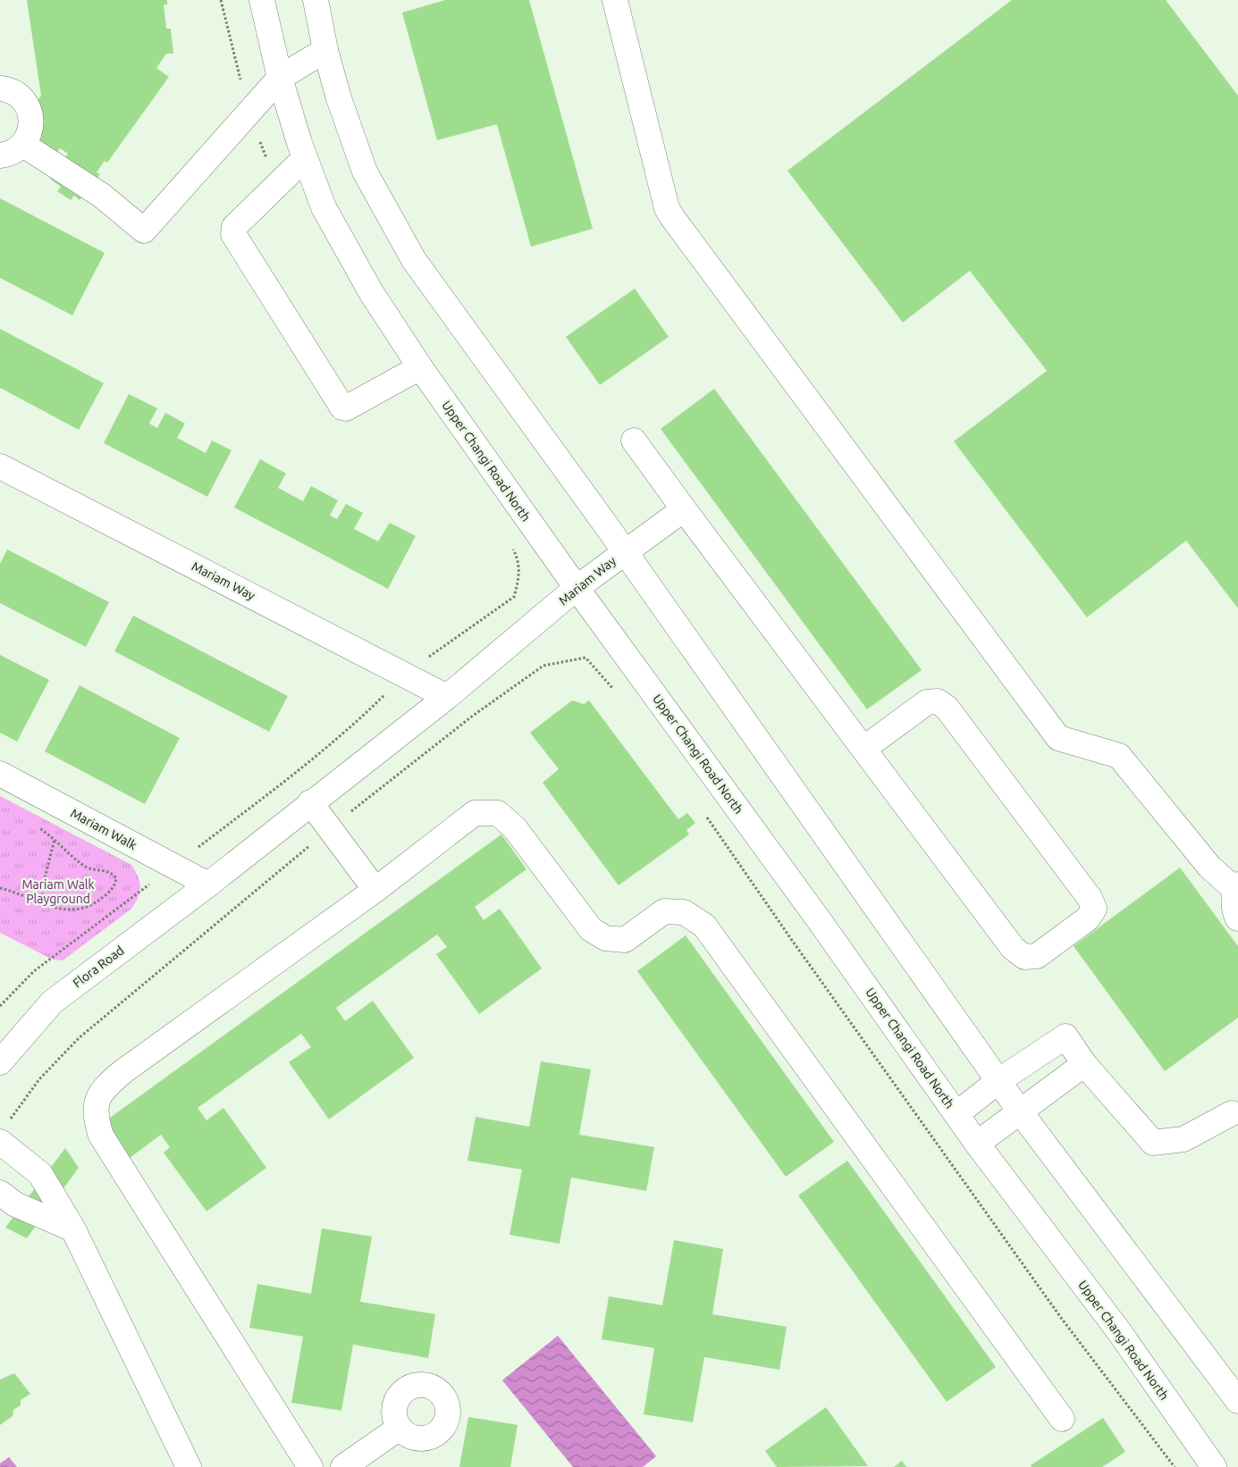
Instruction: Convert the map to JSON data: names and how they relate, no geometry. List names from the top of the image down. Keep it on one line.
{"streets":{"street":["Upper Changi Road North","Mariam Way","Mariam Walk","Flora Road"]},"crossings":[["Upper Changi Road North","Mariam Way"],["Mariam Way","Mariam Walk"],["Mariam Way","Flora Road"],["Mariam Walk","Flora Road"]],"parks":["Mariam Walk Playground"]}
